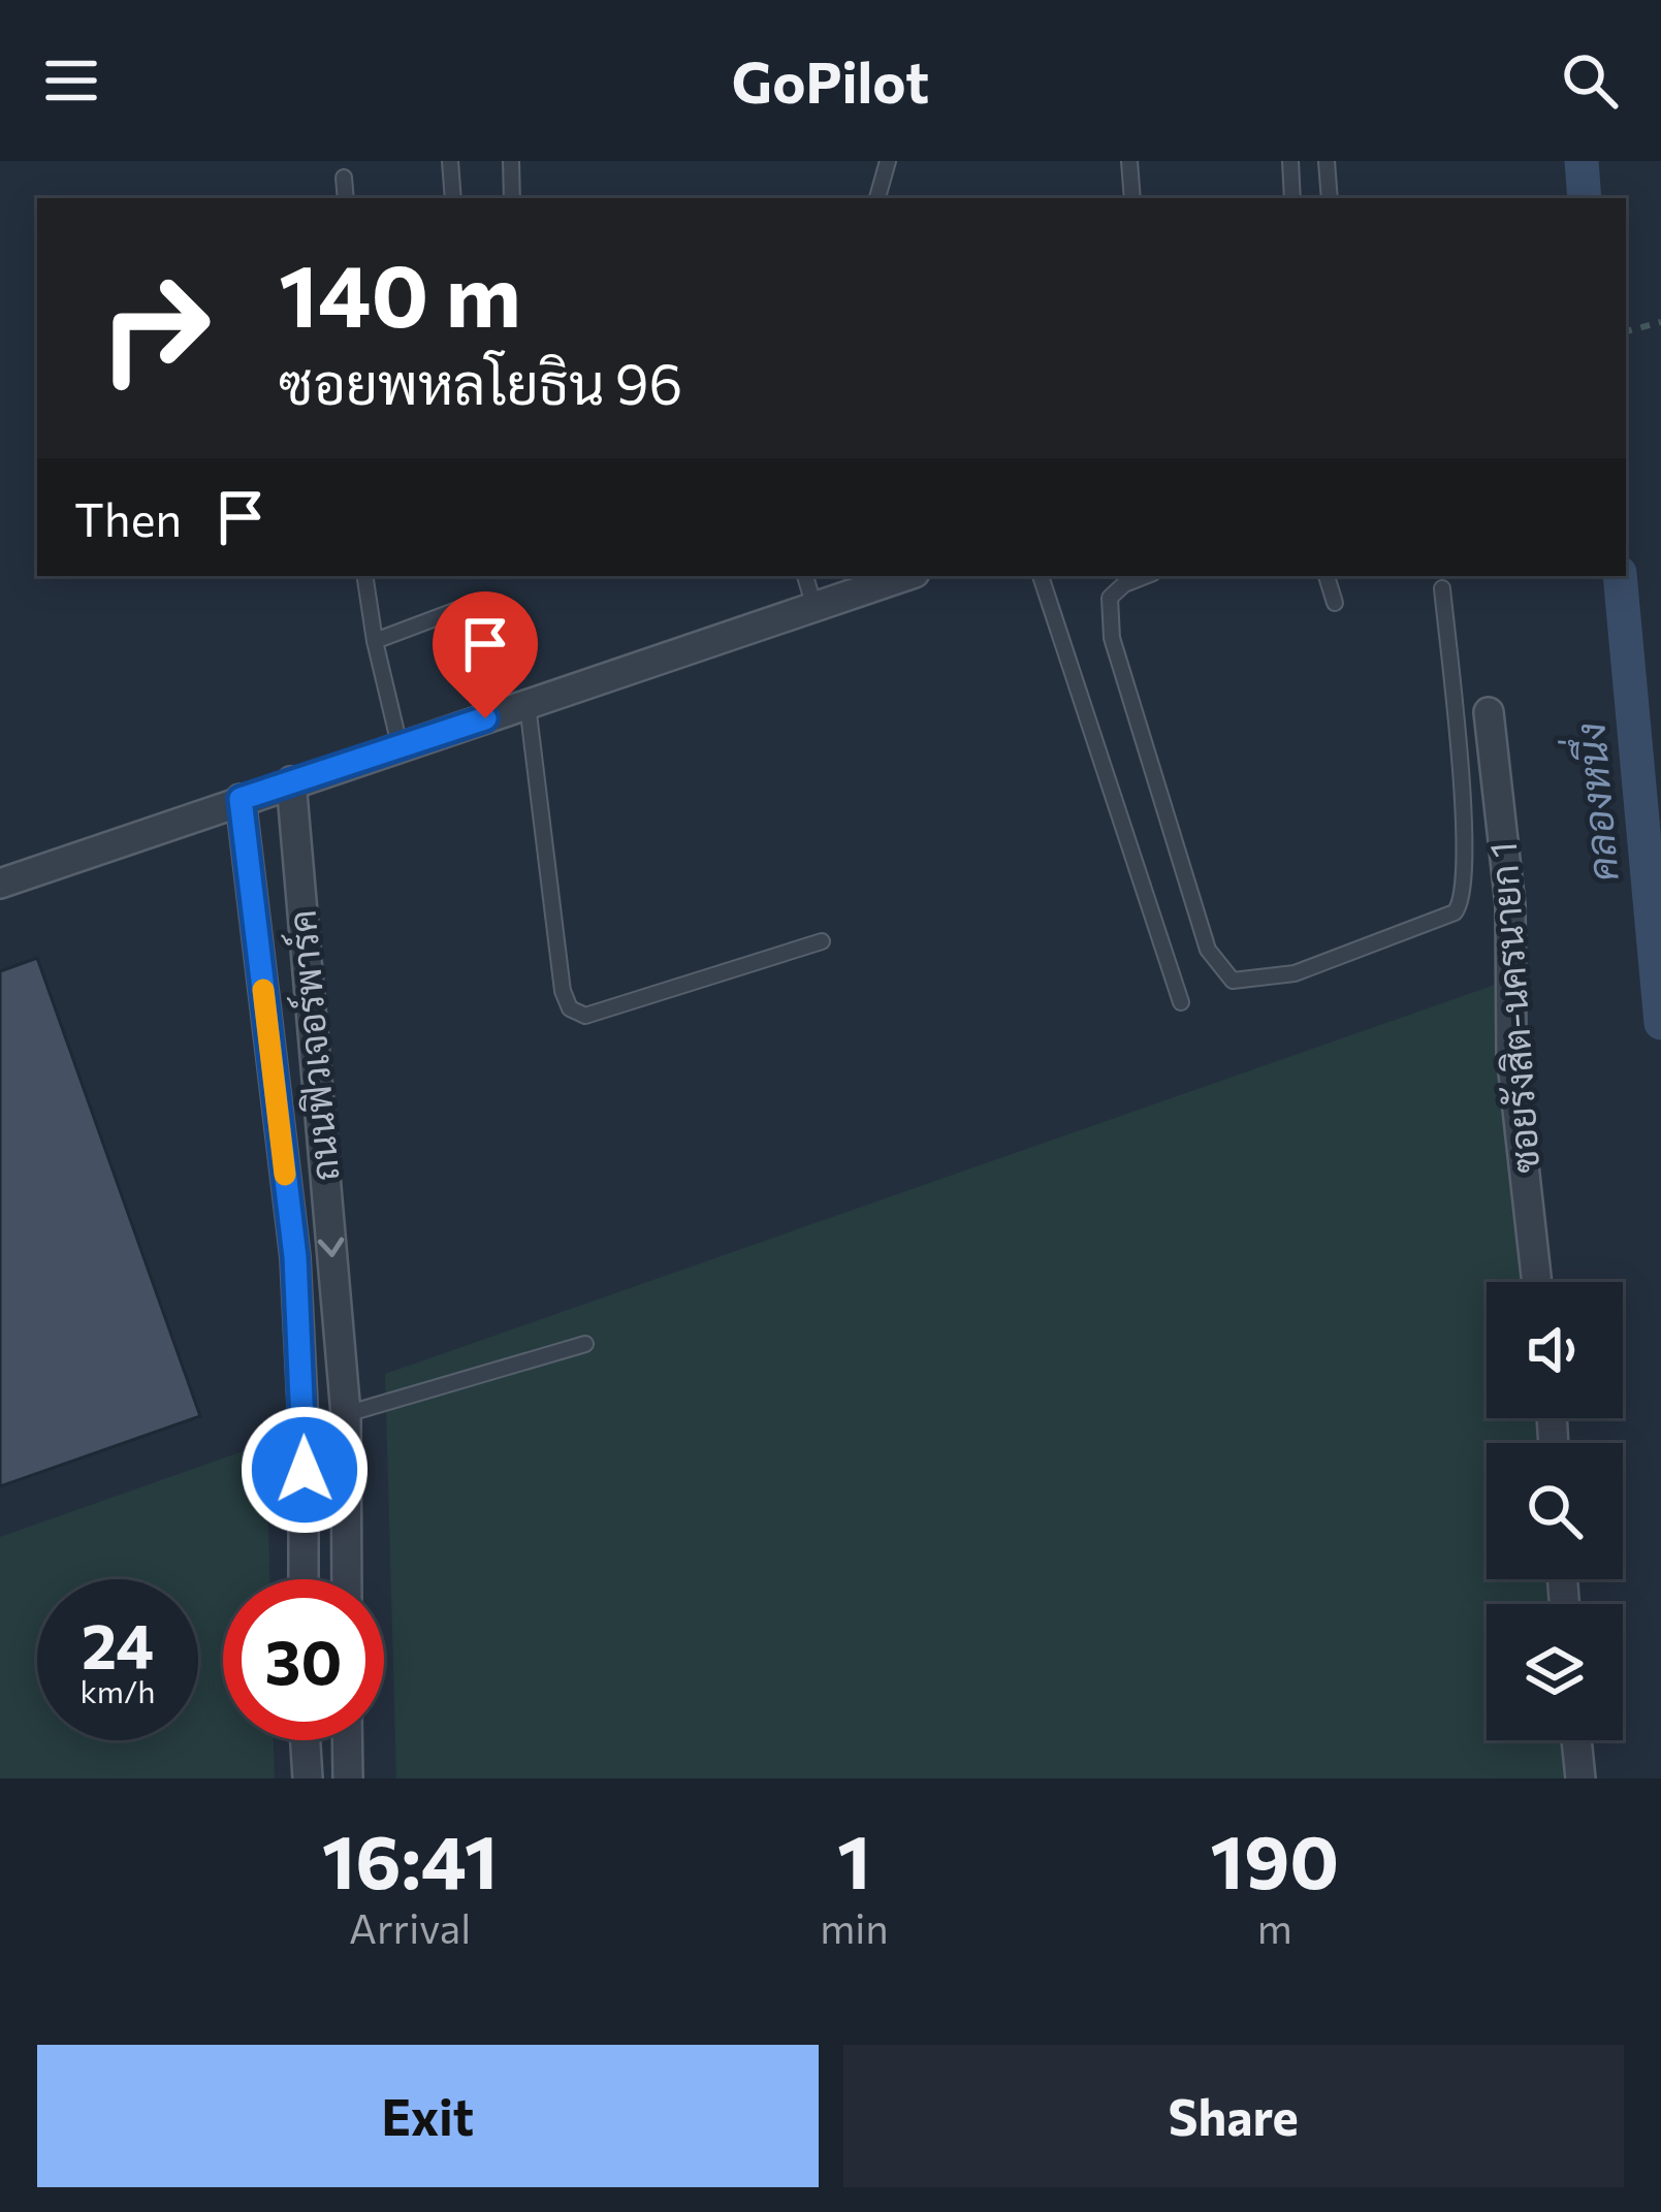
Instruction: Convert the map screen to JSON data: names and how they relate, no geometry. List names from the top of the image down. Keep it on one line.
{"streets":{"street":["ซอยรังสิต-นครนายก 1","ถนนฟิวเจอร์พาร์ค"]},"water":["คลองหนึ่ง"],"page":{"header":"GoPilot","turn":["140 m","ซอยพหลโยธิน 96"],"then":"Then","speed":"24 km/h","limit":"30","eta":["16:41","Arrival","1","min","190","m"],"buttons":["Exit","Share"]}}
